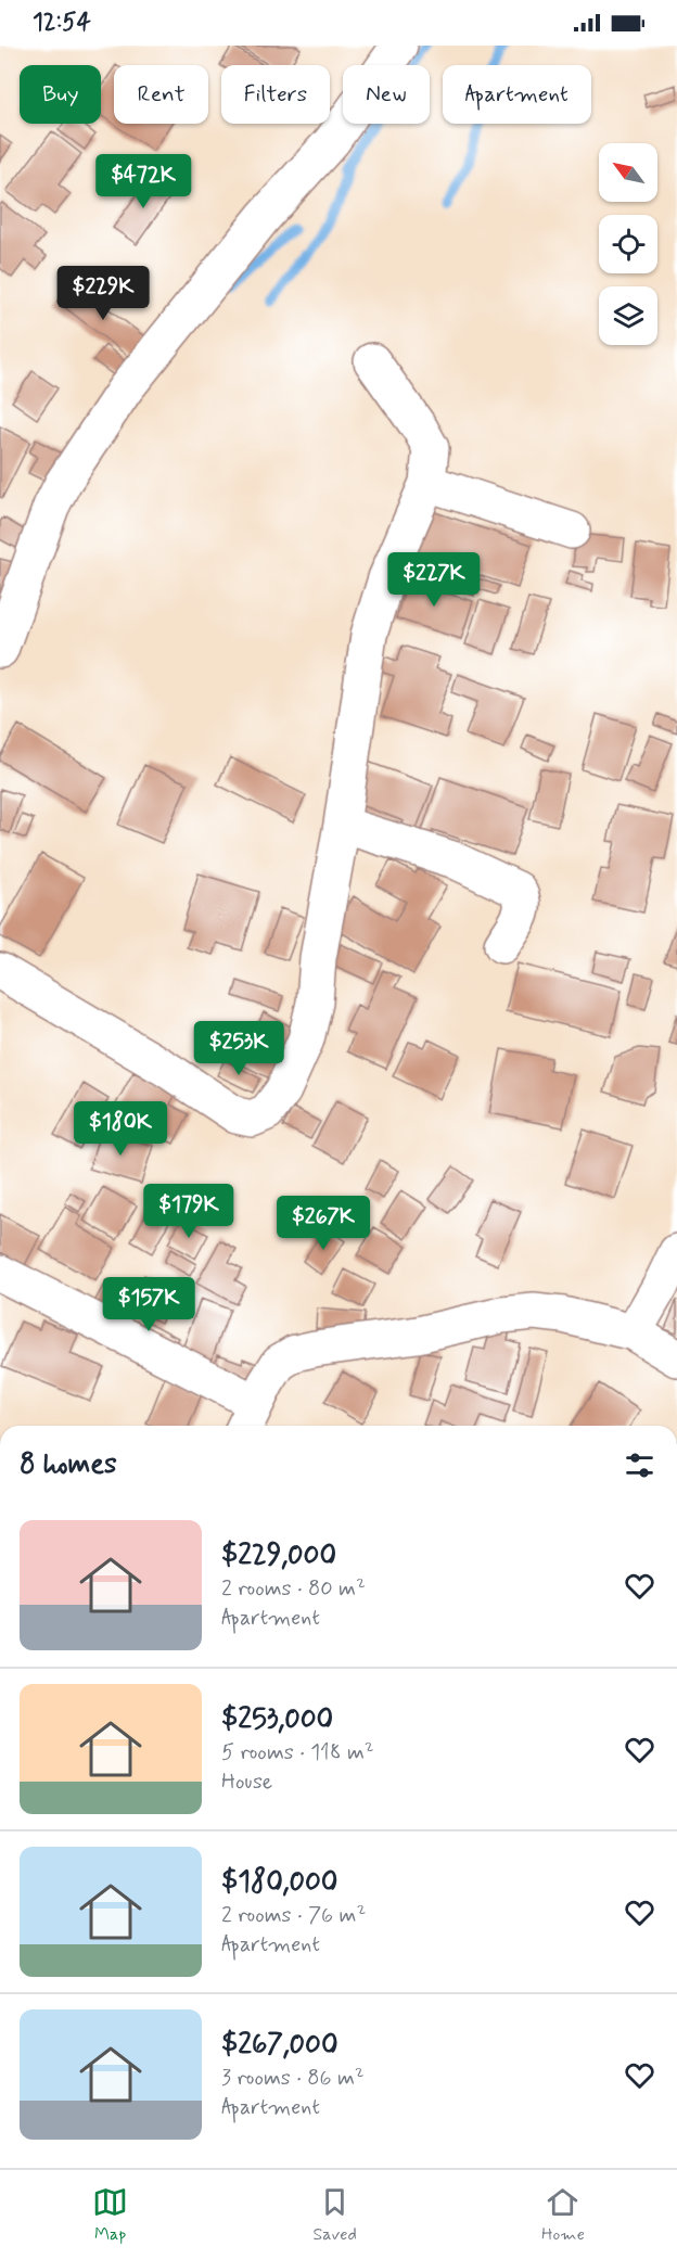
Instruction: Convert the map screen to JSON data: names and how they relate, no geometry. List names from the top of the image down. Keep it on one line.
{"north":"top left","page":{"status":"12:54","chip":["Buy","Rent","Filters","New","Apartment"],"price":["$472K","$229K","$227K","$253K","$180K","$179K","$267K","$157K"],"heading":"8 homes","list":[{"name":"$229,000","note":"2 rooms · 80 m² · Apartment"},{"name":"$253,000","note":"5 rooms · 118 m² · House"},{"name":"$180,000","note":"2 rooms · 76 m² · Apartment"},{"name":"$267,000","note":"3 rooms · 86 m² · Apartment"}],"tabs":["Map","Saved","Home"]}}
